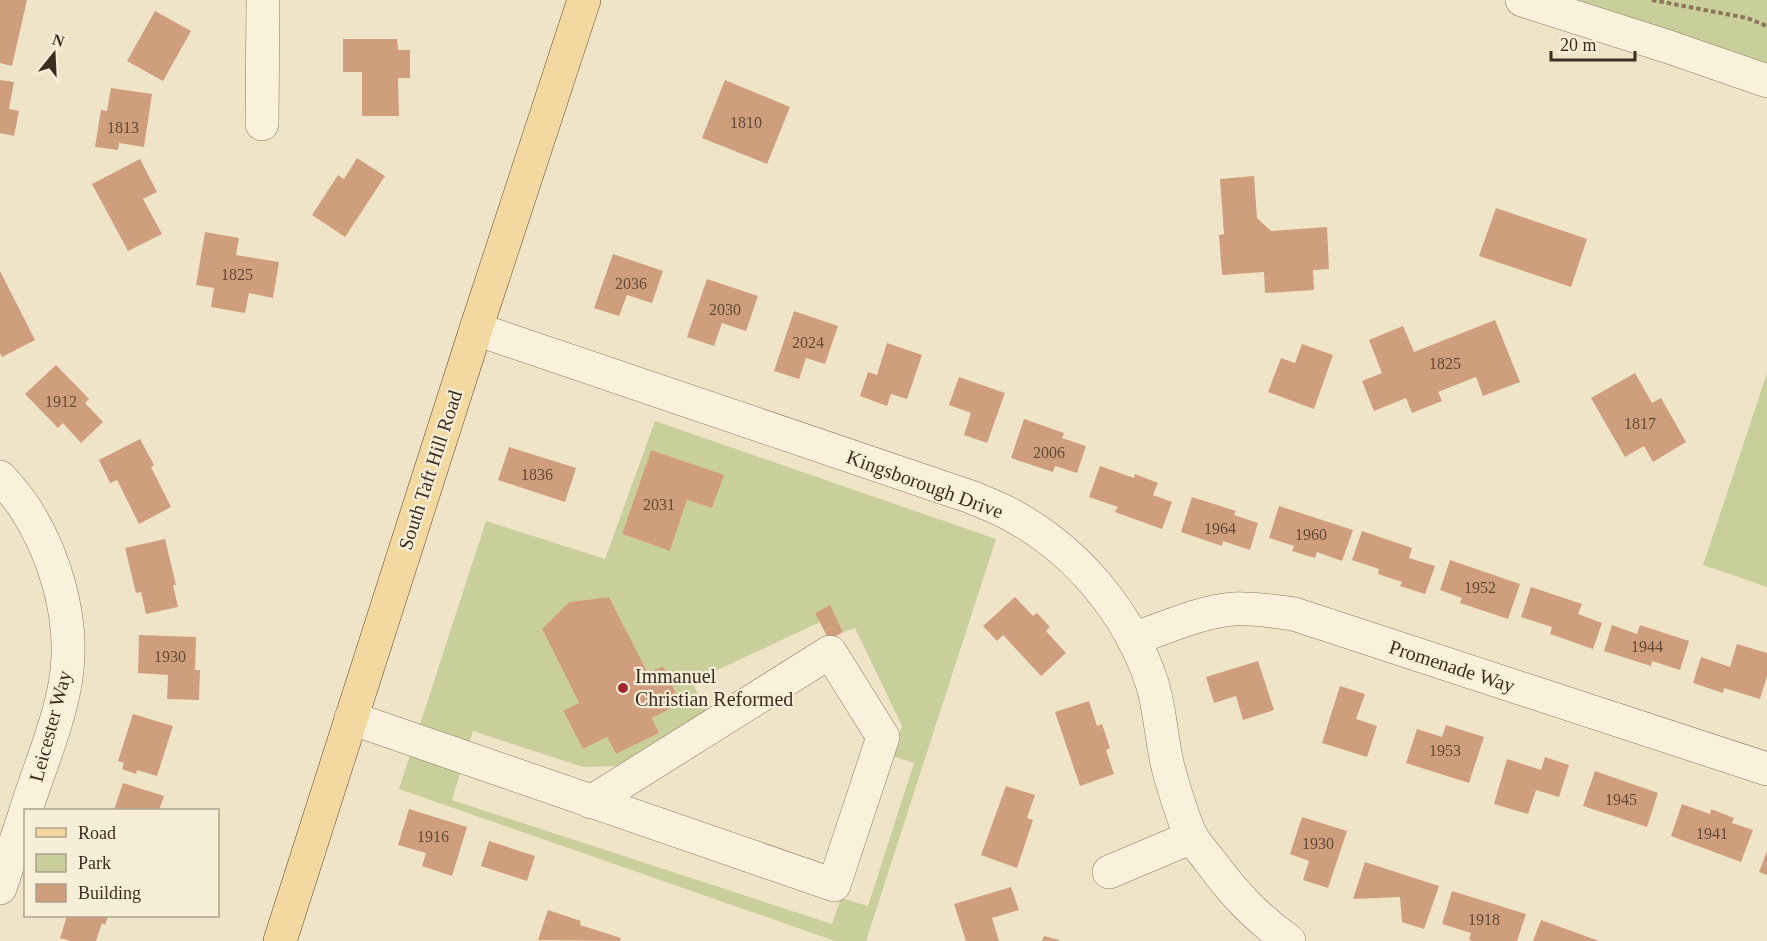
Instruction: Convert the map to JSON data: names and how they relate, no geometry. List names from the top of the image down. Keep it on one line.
{"streets":{"main road":["South Taft Hill Road"],"street":["Kingsborough Drive","Promenade Way","Leicester Way"]},"crossings":[["South Taft Hill Road","Kingsborough Drive"],["Kingsborough Drive","Promenade Way"]],"places":["Immanuel Christian Reformed"],"house_numbers":["1810","1813","1825","2036","2030","2024","1825","1912","1817","2006","1836","2031","1964","1960","1952","1944","1930","1953","1945","1941","1916","1930","1918"],"legend":["Road","Park","Building"],"scale_bar":"20 m","north":"top"}
